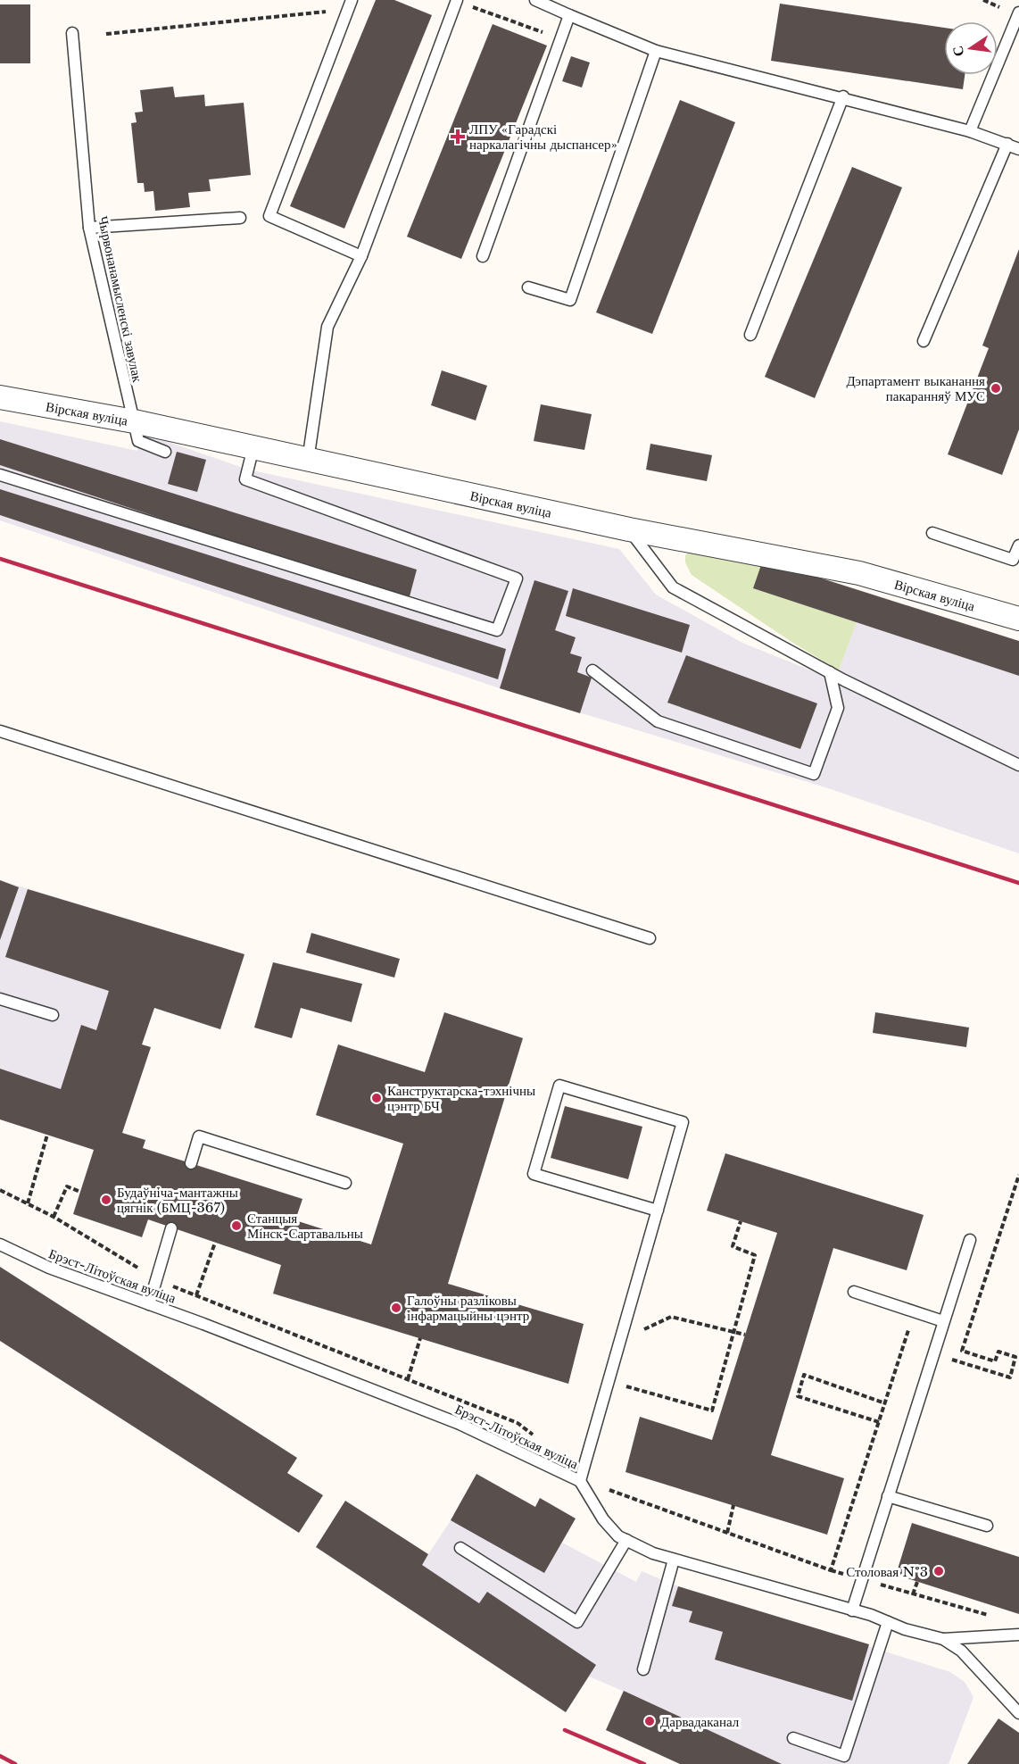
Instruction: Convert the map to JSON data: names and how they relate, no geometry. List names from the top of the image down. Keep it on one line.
{"streets":{"street":["Вірская вуліца"],"lane":["Чырвонанамысленскі завулак","Брэст-Літоўская вуліца"]},"crossings":[["Чырвонанамысленскі завулак","Вірская вуліца"]],"places":{"health":["ЛПУ «Гарадскі наркалагічны дыспансер»"],"other":["Дэпартамент выканання пакаранняў МУС","Канструктарска-тэхнічны цэнтр БЧ","Будаўніча-мантажны цягнік (БМЦ-367)","Станцыя Мінск-Сартавальны","Галоўны разліковы інфармацыйны цэнтр","Столовая №3","Дарвадаканал"]},"north":"left"}
